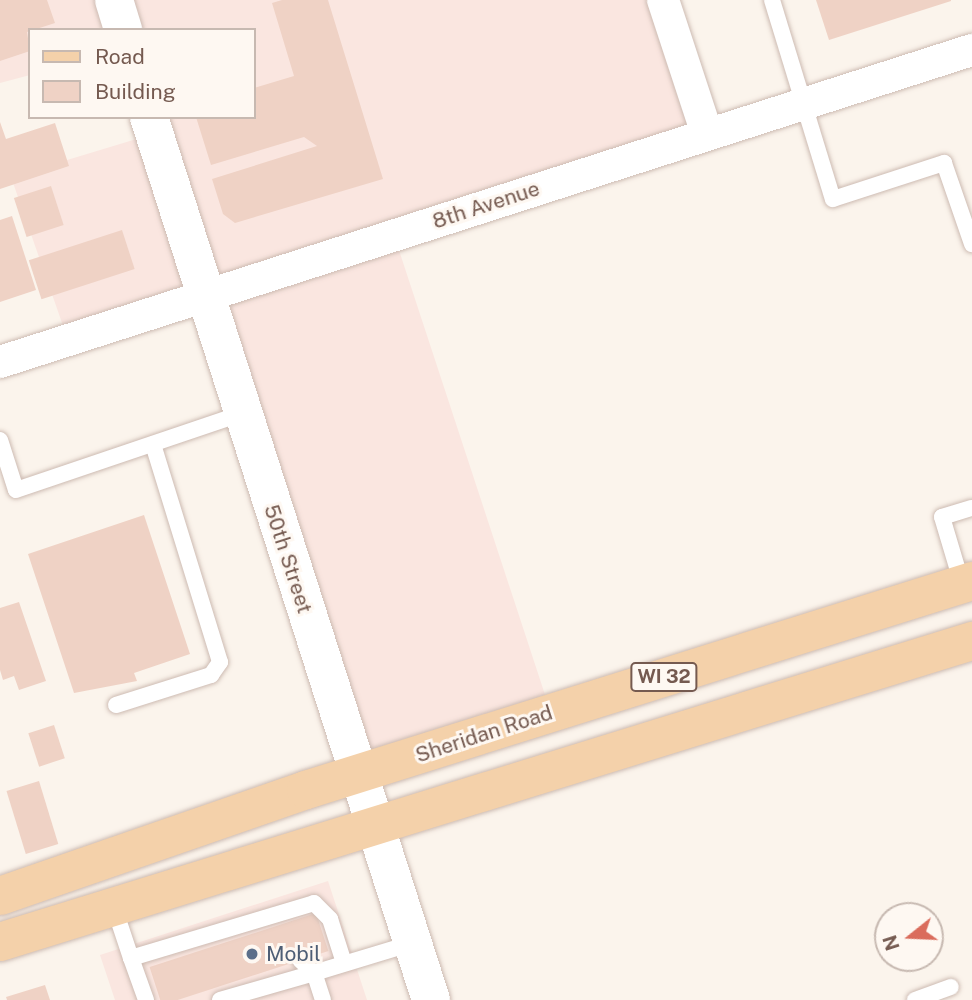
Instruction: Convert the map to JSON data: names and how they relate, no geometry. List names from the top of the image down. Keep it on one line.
{"streets":{"main road":["WI 32","Sheridan Road"],"street":["8th Avenue","50th Street"]},"crossings":[["8th Avenue","50th Street"],["50th Street","WI 32"],["50th Street","Sheridan Road"]],"places":["Mobil"],"legend":["Road","Building"],"north":"left"}
